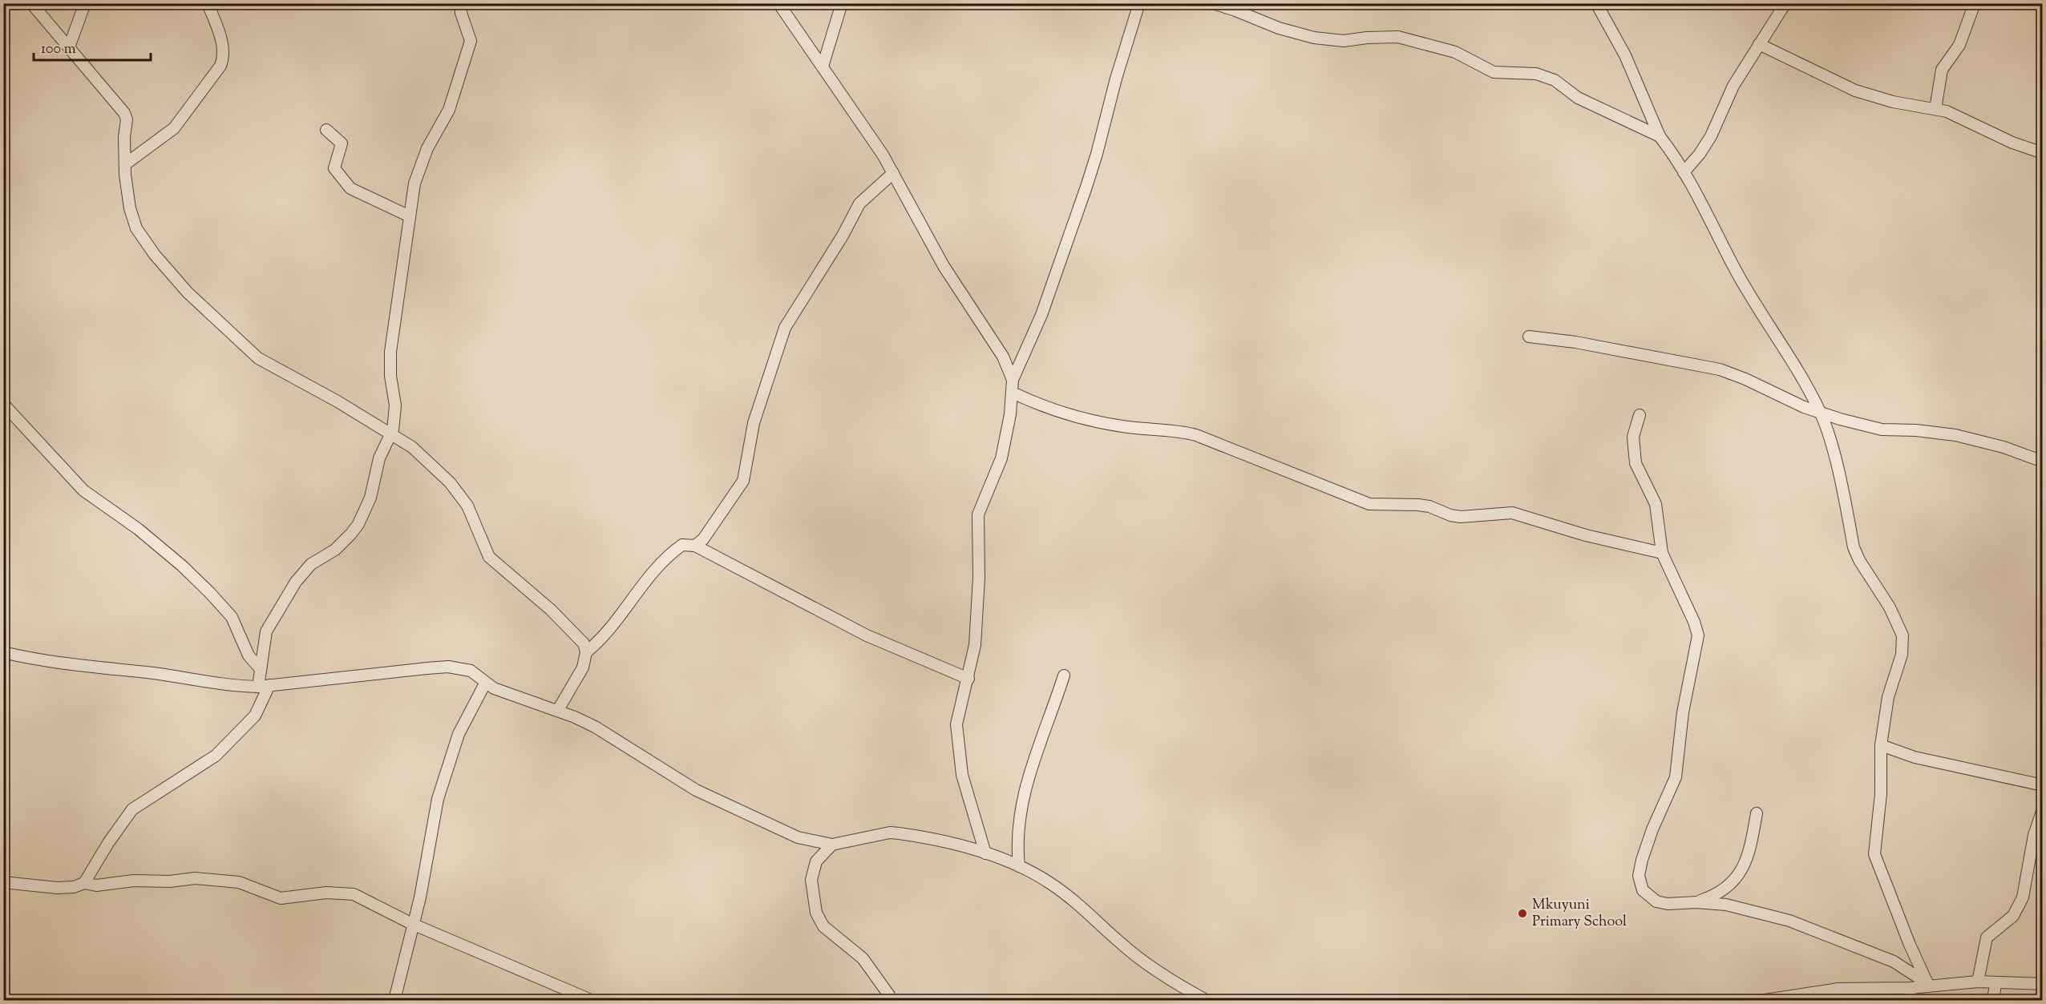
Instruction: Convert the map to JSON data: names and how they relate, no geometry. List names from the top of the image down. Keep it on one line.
{"places":["Mkuyuni Primary School"],"scale_bar":"100 m"}
